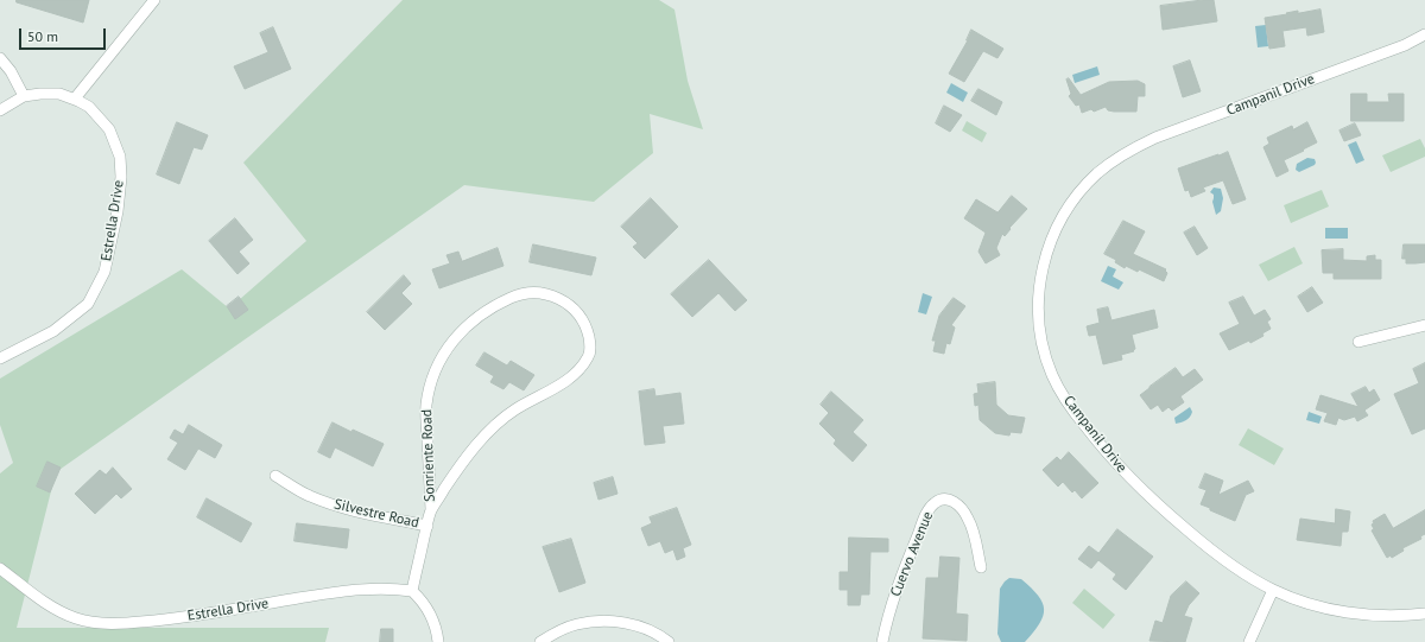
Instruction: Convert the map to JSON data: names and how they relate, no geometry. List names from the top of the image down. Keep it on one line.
{"streets":{"street":["Campanil Drive","Estrella Drive","Sonriente Road","Silvestre Road","Cuervo Avenue"]},"crossings":[["Estrella Drive","Sonriente Road"],["Sonriente Road","Silvestre Road"]],"scale_bar":"50 m"}
